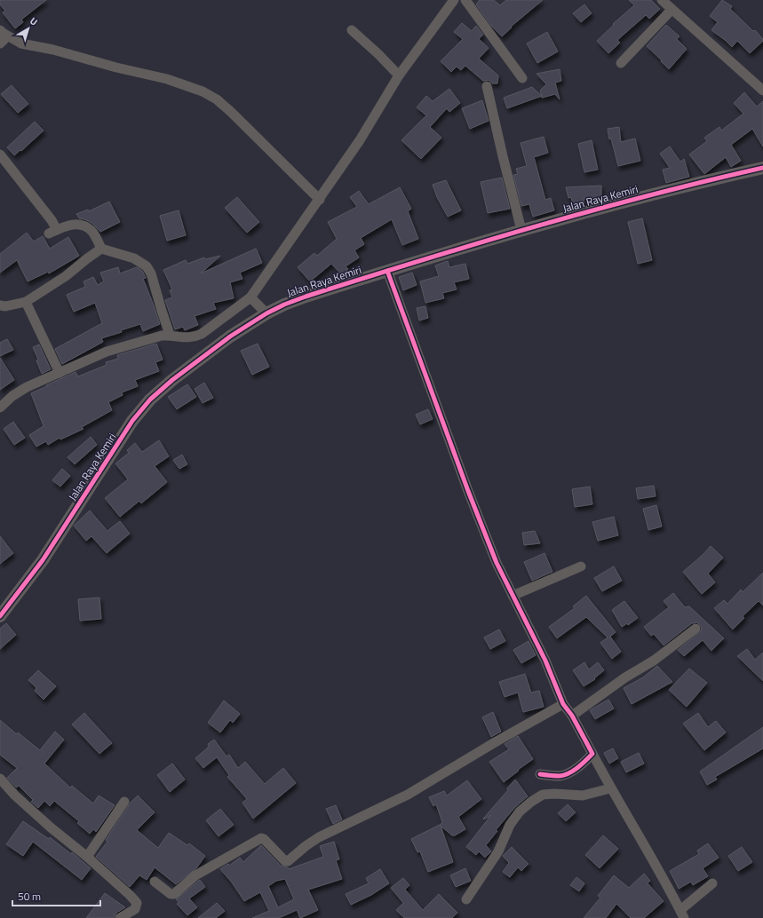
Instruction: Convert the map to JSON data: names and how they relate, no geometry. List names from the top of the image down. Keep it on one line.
{"streets":{"street":["Jalan Raya Kemiri"]},"scale_bar":"50 m","north":"top right"}
